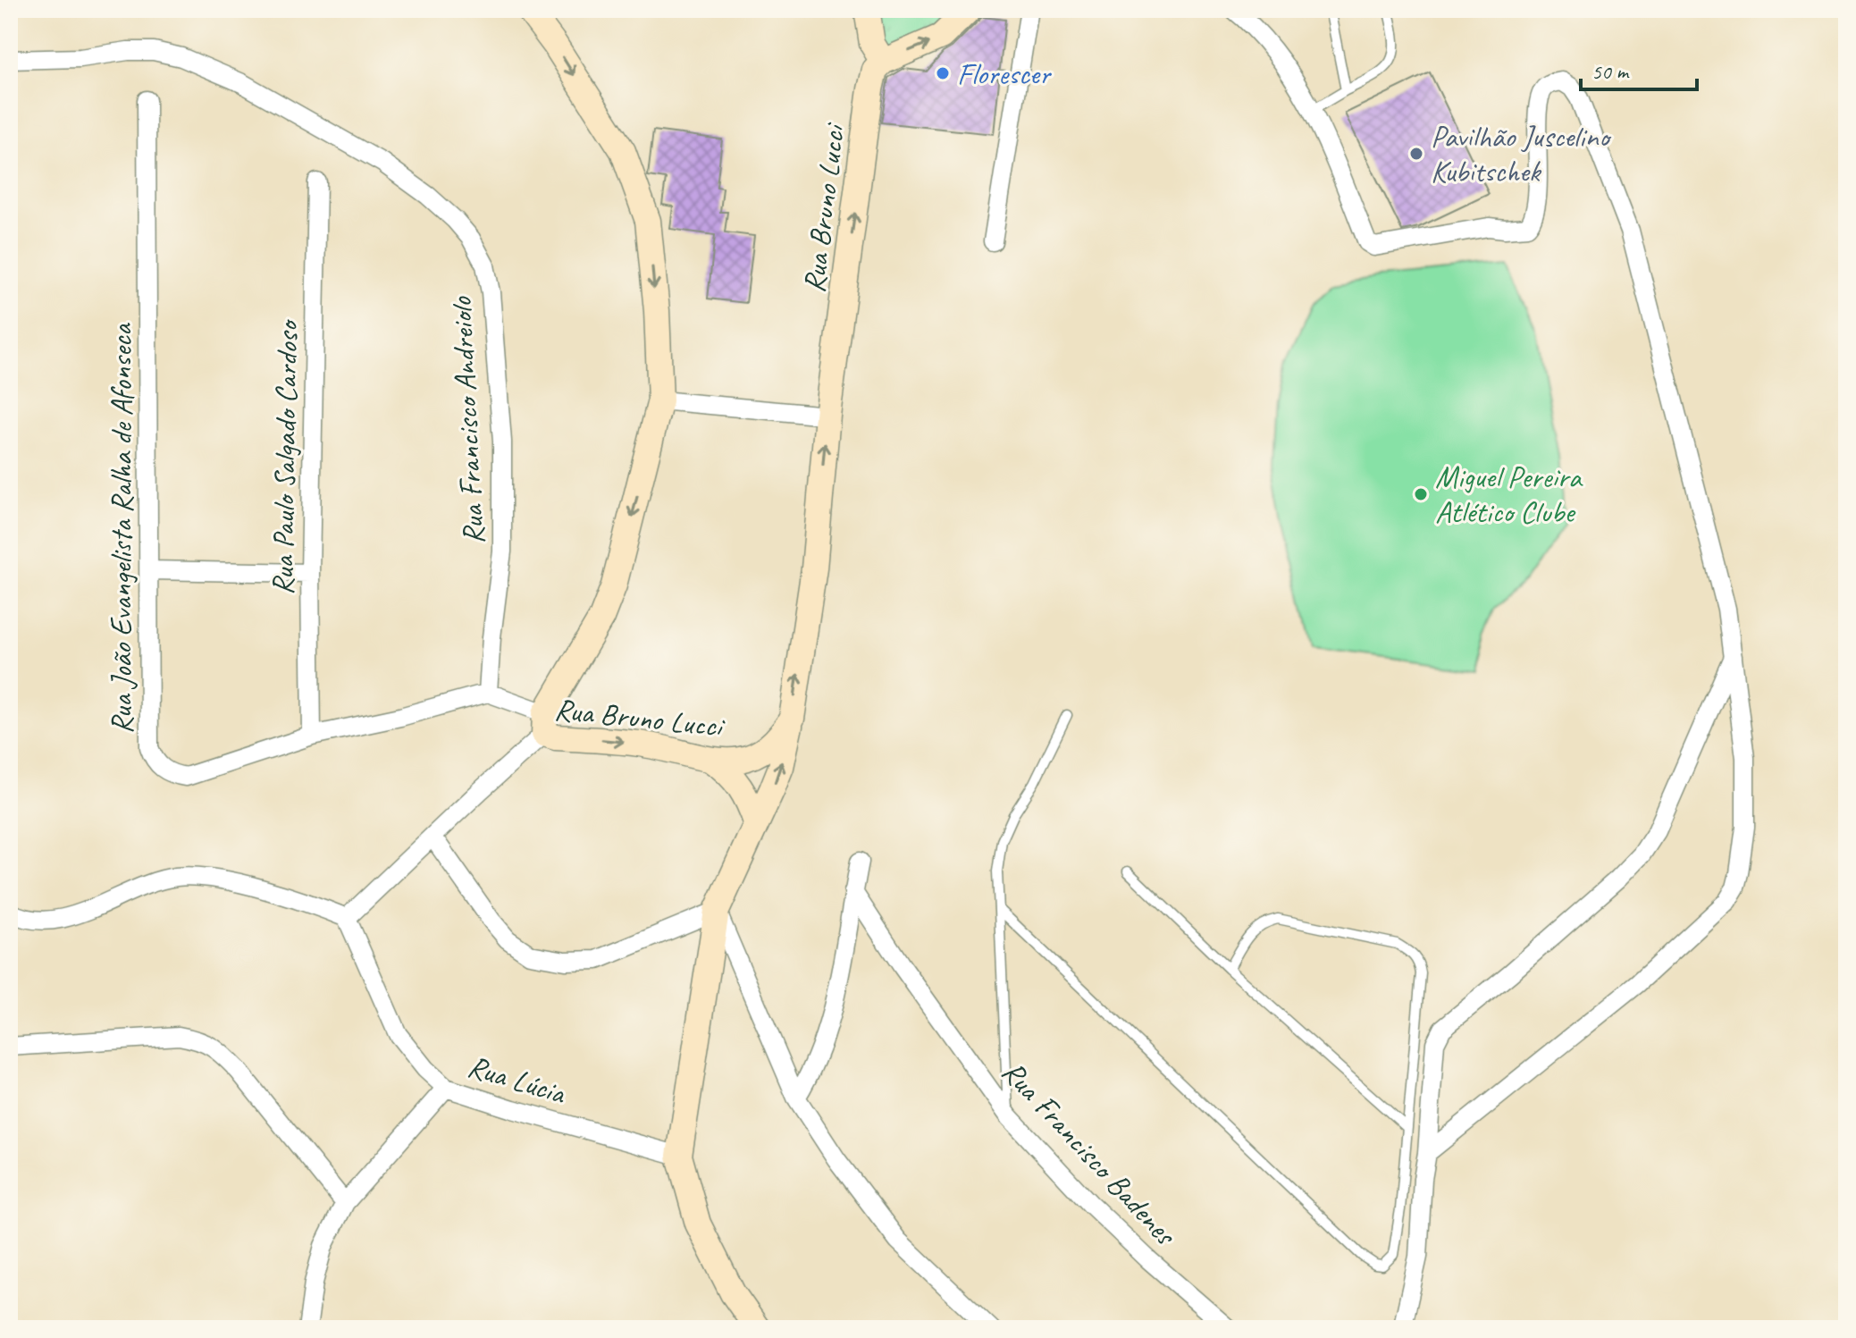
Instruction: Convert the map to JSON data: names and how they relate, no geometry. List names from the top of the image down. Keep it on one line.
{"streets":{"street":["Rua Bruno Lucci","Rua Francisco Andreiolo","Rua Paulo Salgado Cardoso","Rua João Evangelista Ralha de Afonseca","Rua Lúcia","Rua Francisco Badenes"]},"crossings":[["Rua Bruno Lucci","Rua Lúcia"],["Rua Francisco Andreiolo","Rua João Evangelista Ralha de Afonseca"],["Rua Paulo Salgado Cardoso","Rua João Evangelista Ralha de Afonseca"]],"places":["Florescer","Pavilhão Juscelino Kubitschek","Miguel Pereira Atlético Clube"],"scale_bar":"50 m"}
